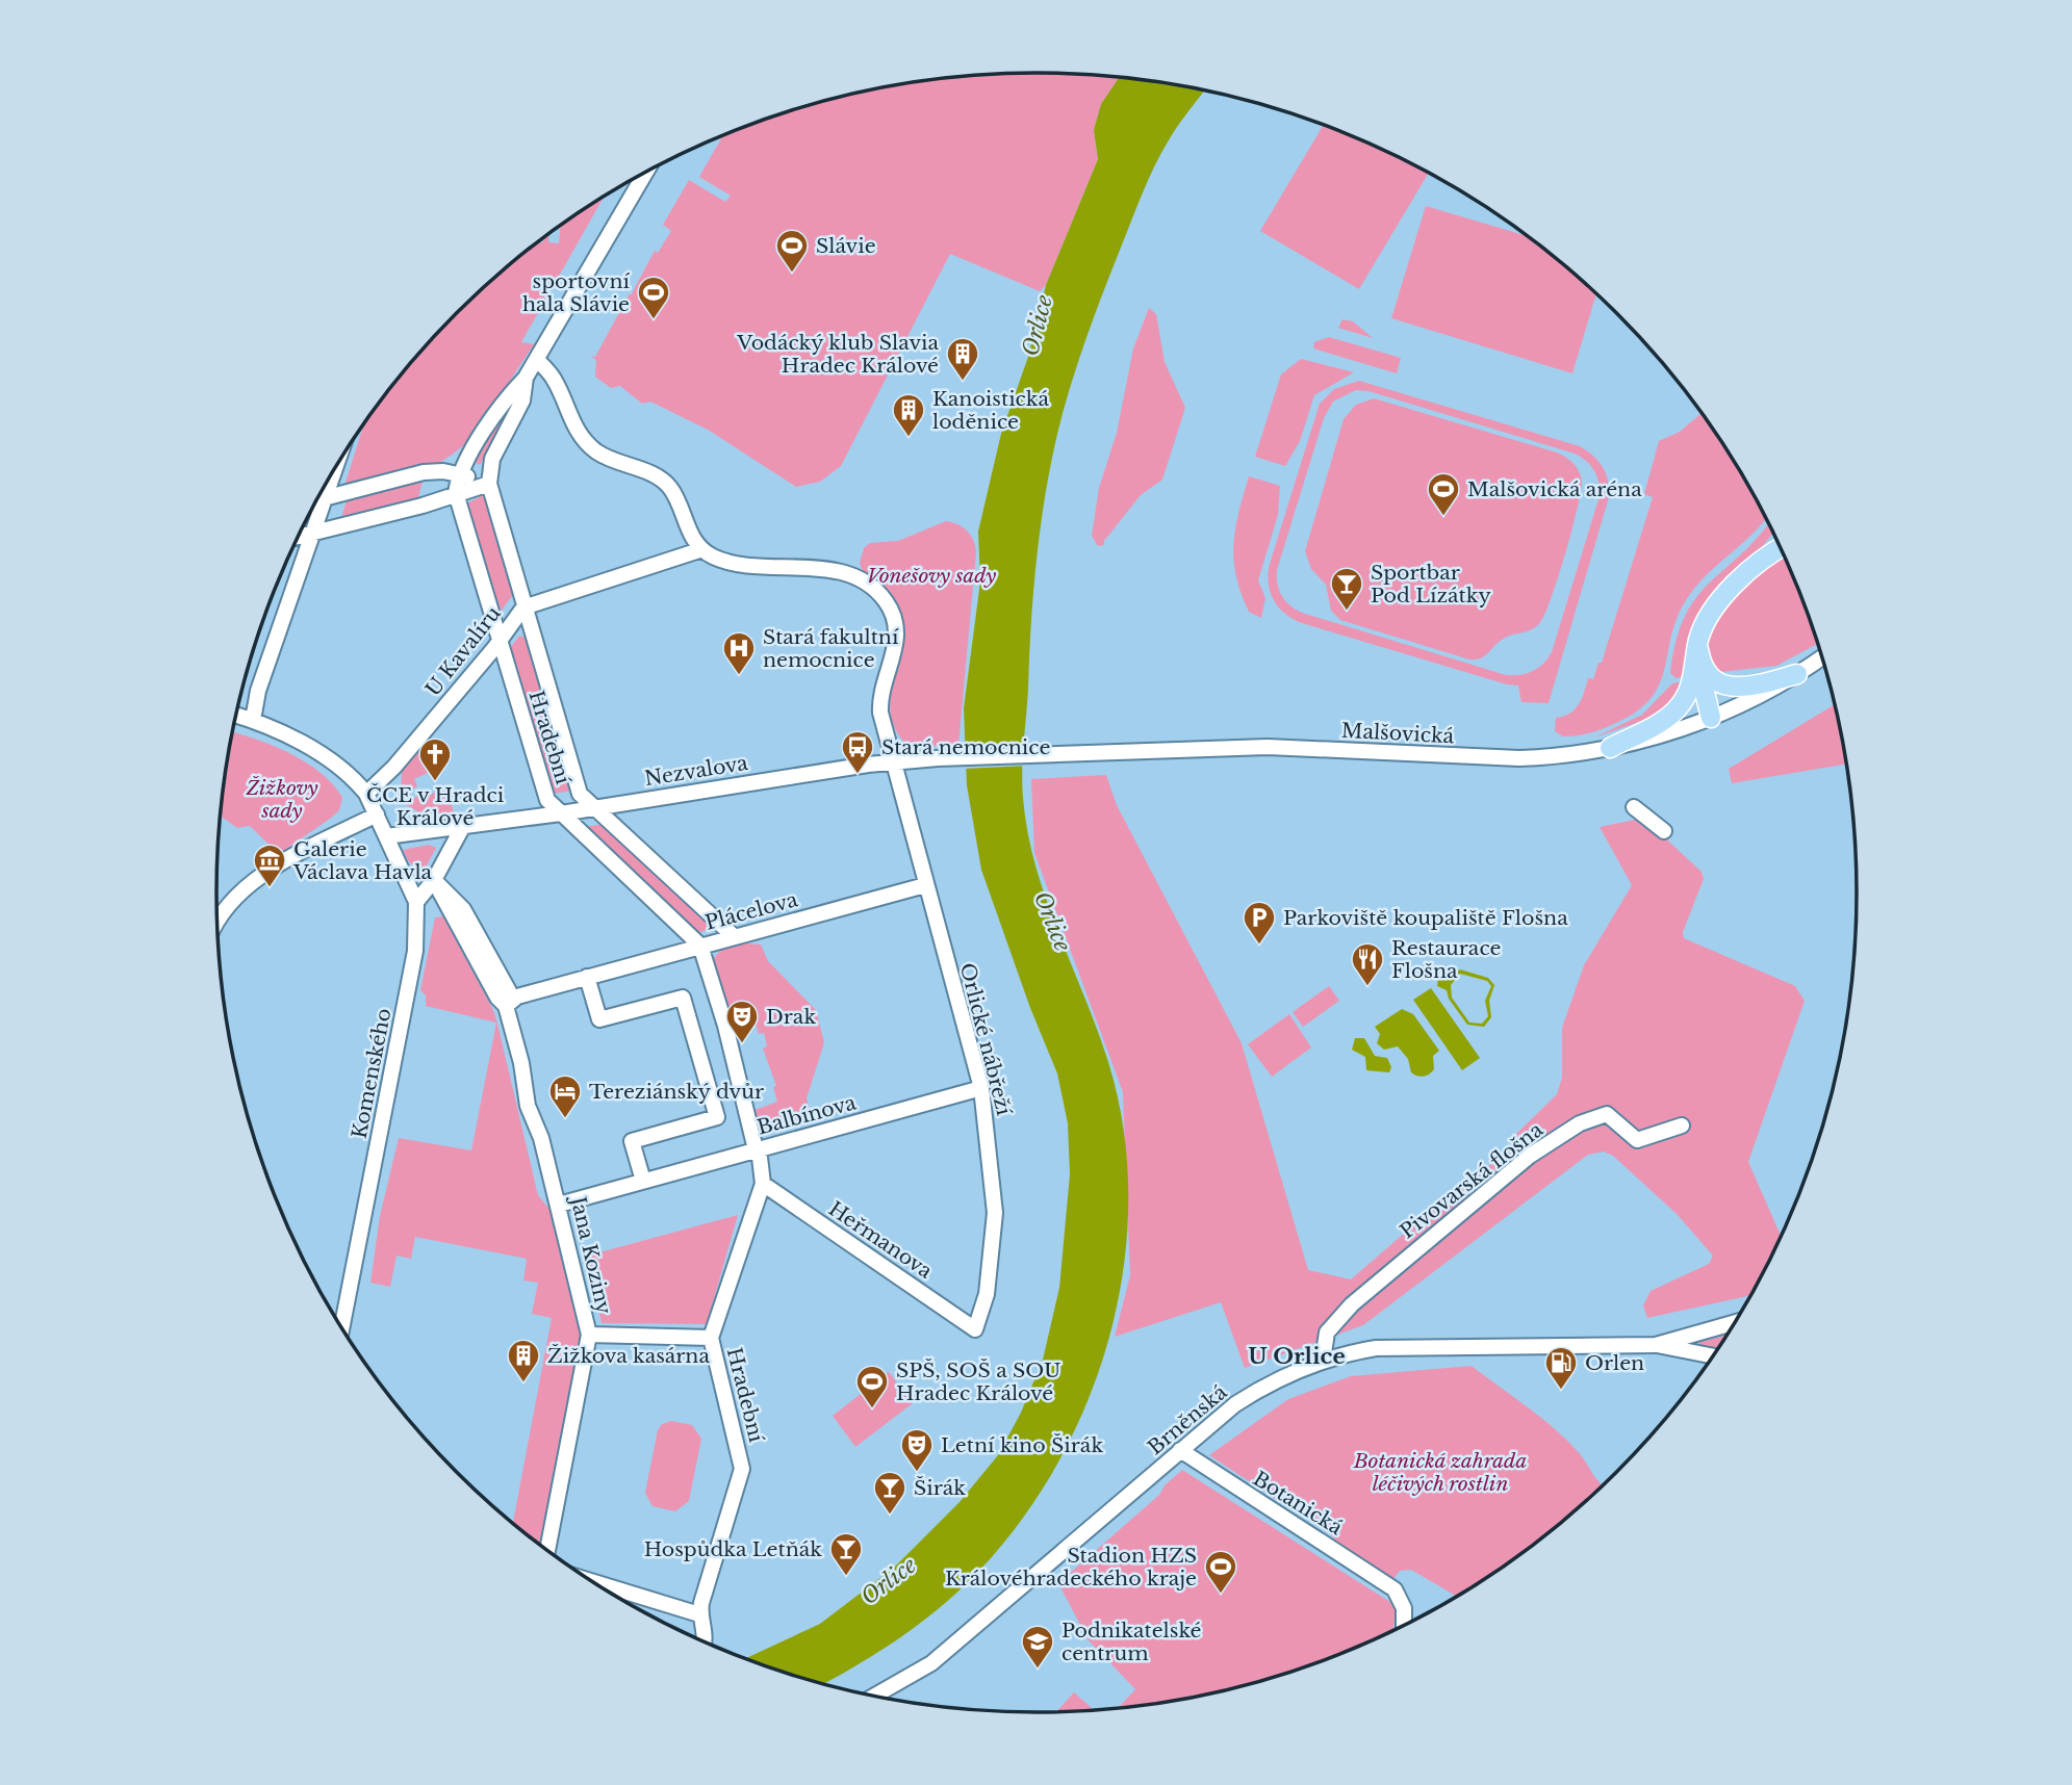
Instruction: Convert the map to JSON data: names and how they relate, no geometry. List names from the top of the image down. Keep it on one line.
{"streets":{"street":["U Kavalíru","Malšovická","Hradební","Nezvalova","Plácelova","Orlické nábřeží","Komenského","Balbínova","Pivovarská flošna","Heřmanova","Jana Koziny","Brněnská","Botanická"]},"crossings":[["U Kavalíru","Hradební"],["U Kavalíru","Komenského"],["Malšovická","Nezvalova"],["Hradební","Nezvalova"],["Hradební","Plácelova"],["Hradební","Balbínova"],["Hradební","Heřmanova"],["Nezvalova","Orlické nábřeží"],["Nezvalova","Komenského"],["Plácelova","Orlické nábřeží"],["Plácelova","Jana Koziny"],["Orlické nábřeží","Balbínova"],["Orlické nábřeží","Heřmanova"],["Balbínova","Jana Koziny"],["Pivovarská flošna","Brněnská"],["Brněnská","Botanická"]],"districts":["U Orlice"],"water":["Orlice"],"parks":["Vonešovy sady","Žižkovy sady","Botanická zahrada léčivých rostlin"],"places":{"sports":["Slávie","sportovní hala Slávie","Malšovická aréna","SPŠ, SOŠ a SOU Hradec Králové","Stadion HZS Královéhradeckého kraje"],"building":["Vodácký klub Slavia Hradec Králové","Kanoistická loděnice","Žižkova kasárna"],"bar":["Sportbar Pod Lízátky","Širák","Hospůdka Letňák"],"hospital":["Stará fakultní nemocnice"],"bus stop":["Stará nemocnice"],"church":["ČCE v Hradci Králové"],"museum":["Galerie Václava Havla"],"parking":["Parkoviště koupaliště Flošna"],"restaurant":["Restaurace Flošna"],"theatre":["Drak","Letní kino Širák"],"hotel":["Tereziánský dvůr"],"fuel station":["Orlen"],"school or university":["Podnikatelské centrum"]}}
